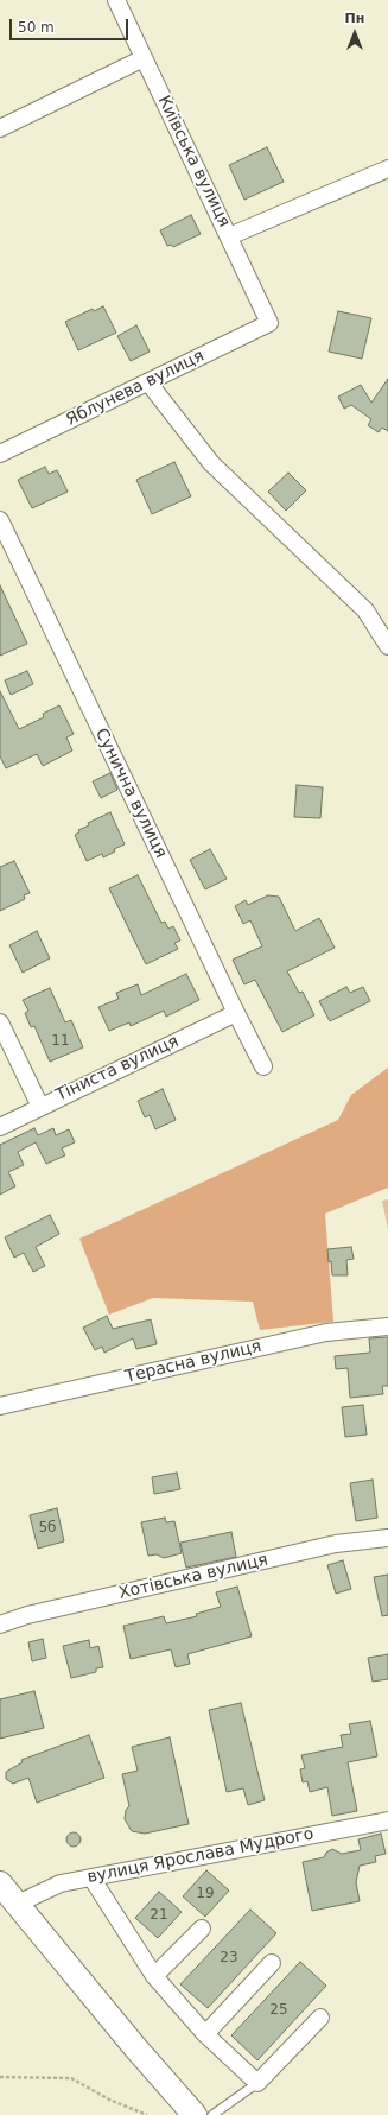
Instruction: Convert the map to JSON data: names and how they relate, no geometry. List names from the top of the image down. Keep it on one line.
{"streets":{"street":["Київська вулиця","Яблунева вулиця","Сунична вулиця","Тіниста вулиця","Терасна вулиця","Хотівська вулиця","вулиця Ярослава Мудрого"]},"crossings":[["Київська вулиця","Яблунева вулиця"],["Сунична вулиця","Тіниста вулиця"]],"house_numbers":["11","5б","19","21","23","25"],"scale_bar":"50 m","north":"top"}
